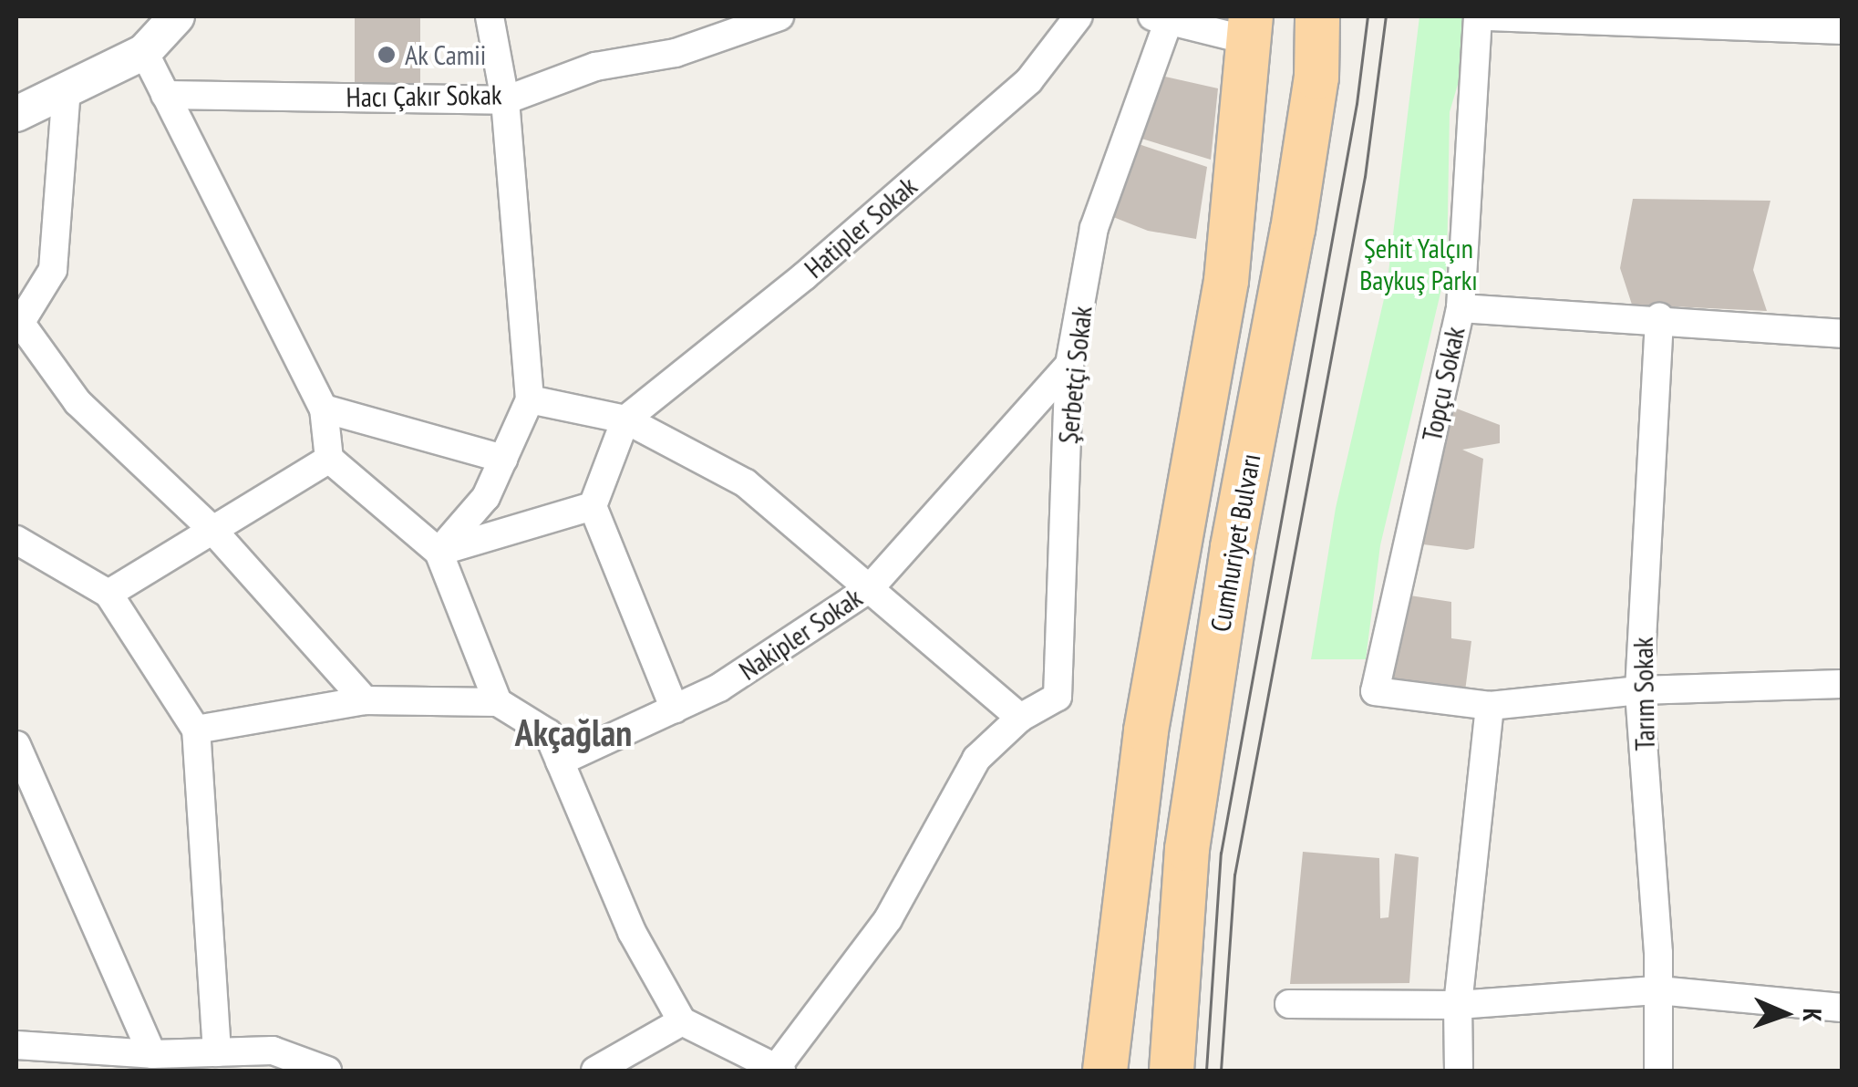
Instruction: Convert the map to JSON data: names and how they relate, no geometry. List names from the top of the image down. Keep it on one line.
{"streets":{"main road":["Cumhuriyet Bulvarı"],"street":["Hacı Çakır Sokak","Hatipler Sokak","Şerbetçi Sokak","Topçu Sokak","Nakipler Sokak","Tarım Sokak"]},"crossings":[["Şerbetçi Sokak","Nakipler Sokak"]],"districts":["Akçağlan"],"parks":["Şehit Yalçın Baykuş Parkı"],"places":["Ak Camii"],"north":"right"}
